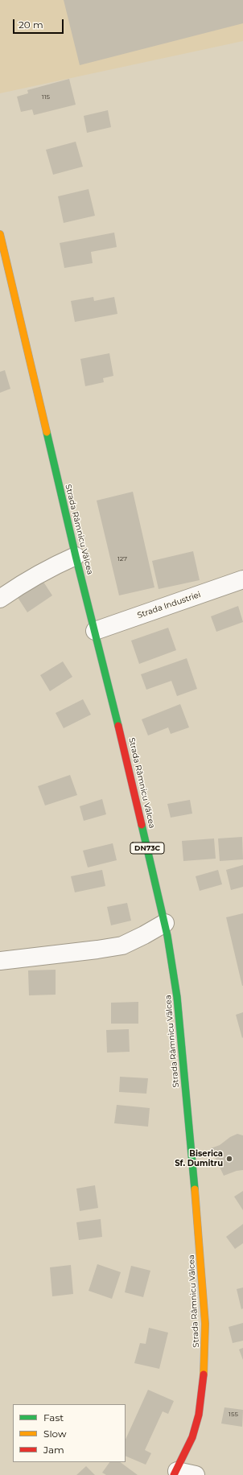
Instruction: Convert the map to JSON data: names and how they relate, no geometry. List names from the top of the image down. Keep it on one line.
{"streets":{"main road":["Strada Râmnicu Vâlcea","DN73C"],"street":["Strada Industriei"]},"crossings":[["Strada Râmnicu Vâlcea","Strada Industriei"]],"places":["Biserica Sf. Dumitru"],"house_numbers":["115","127","155"],"legend":["Fast","Slow","Jam"],"scale_bar":"20 m"}
